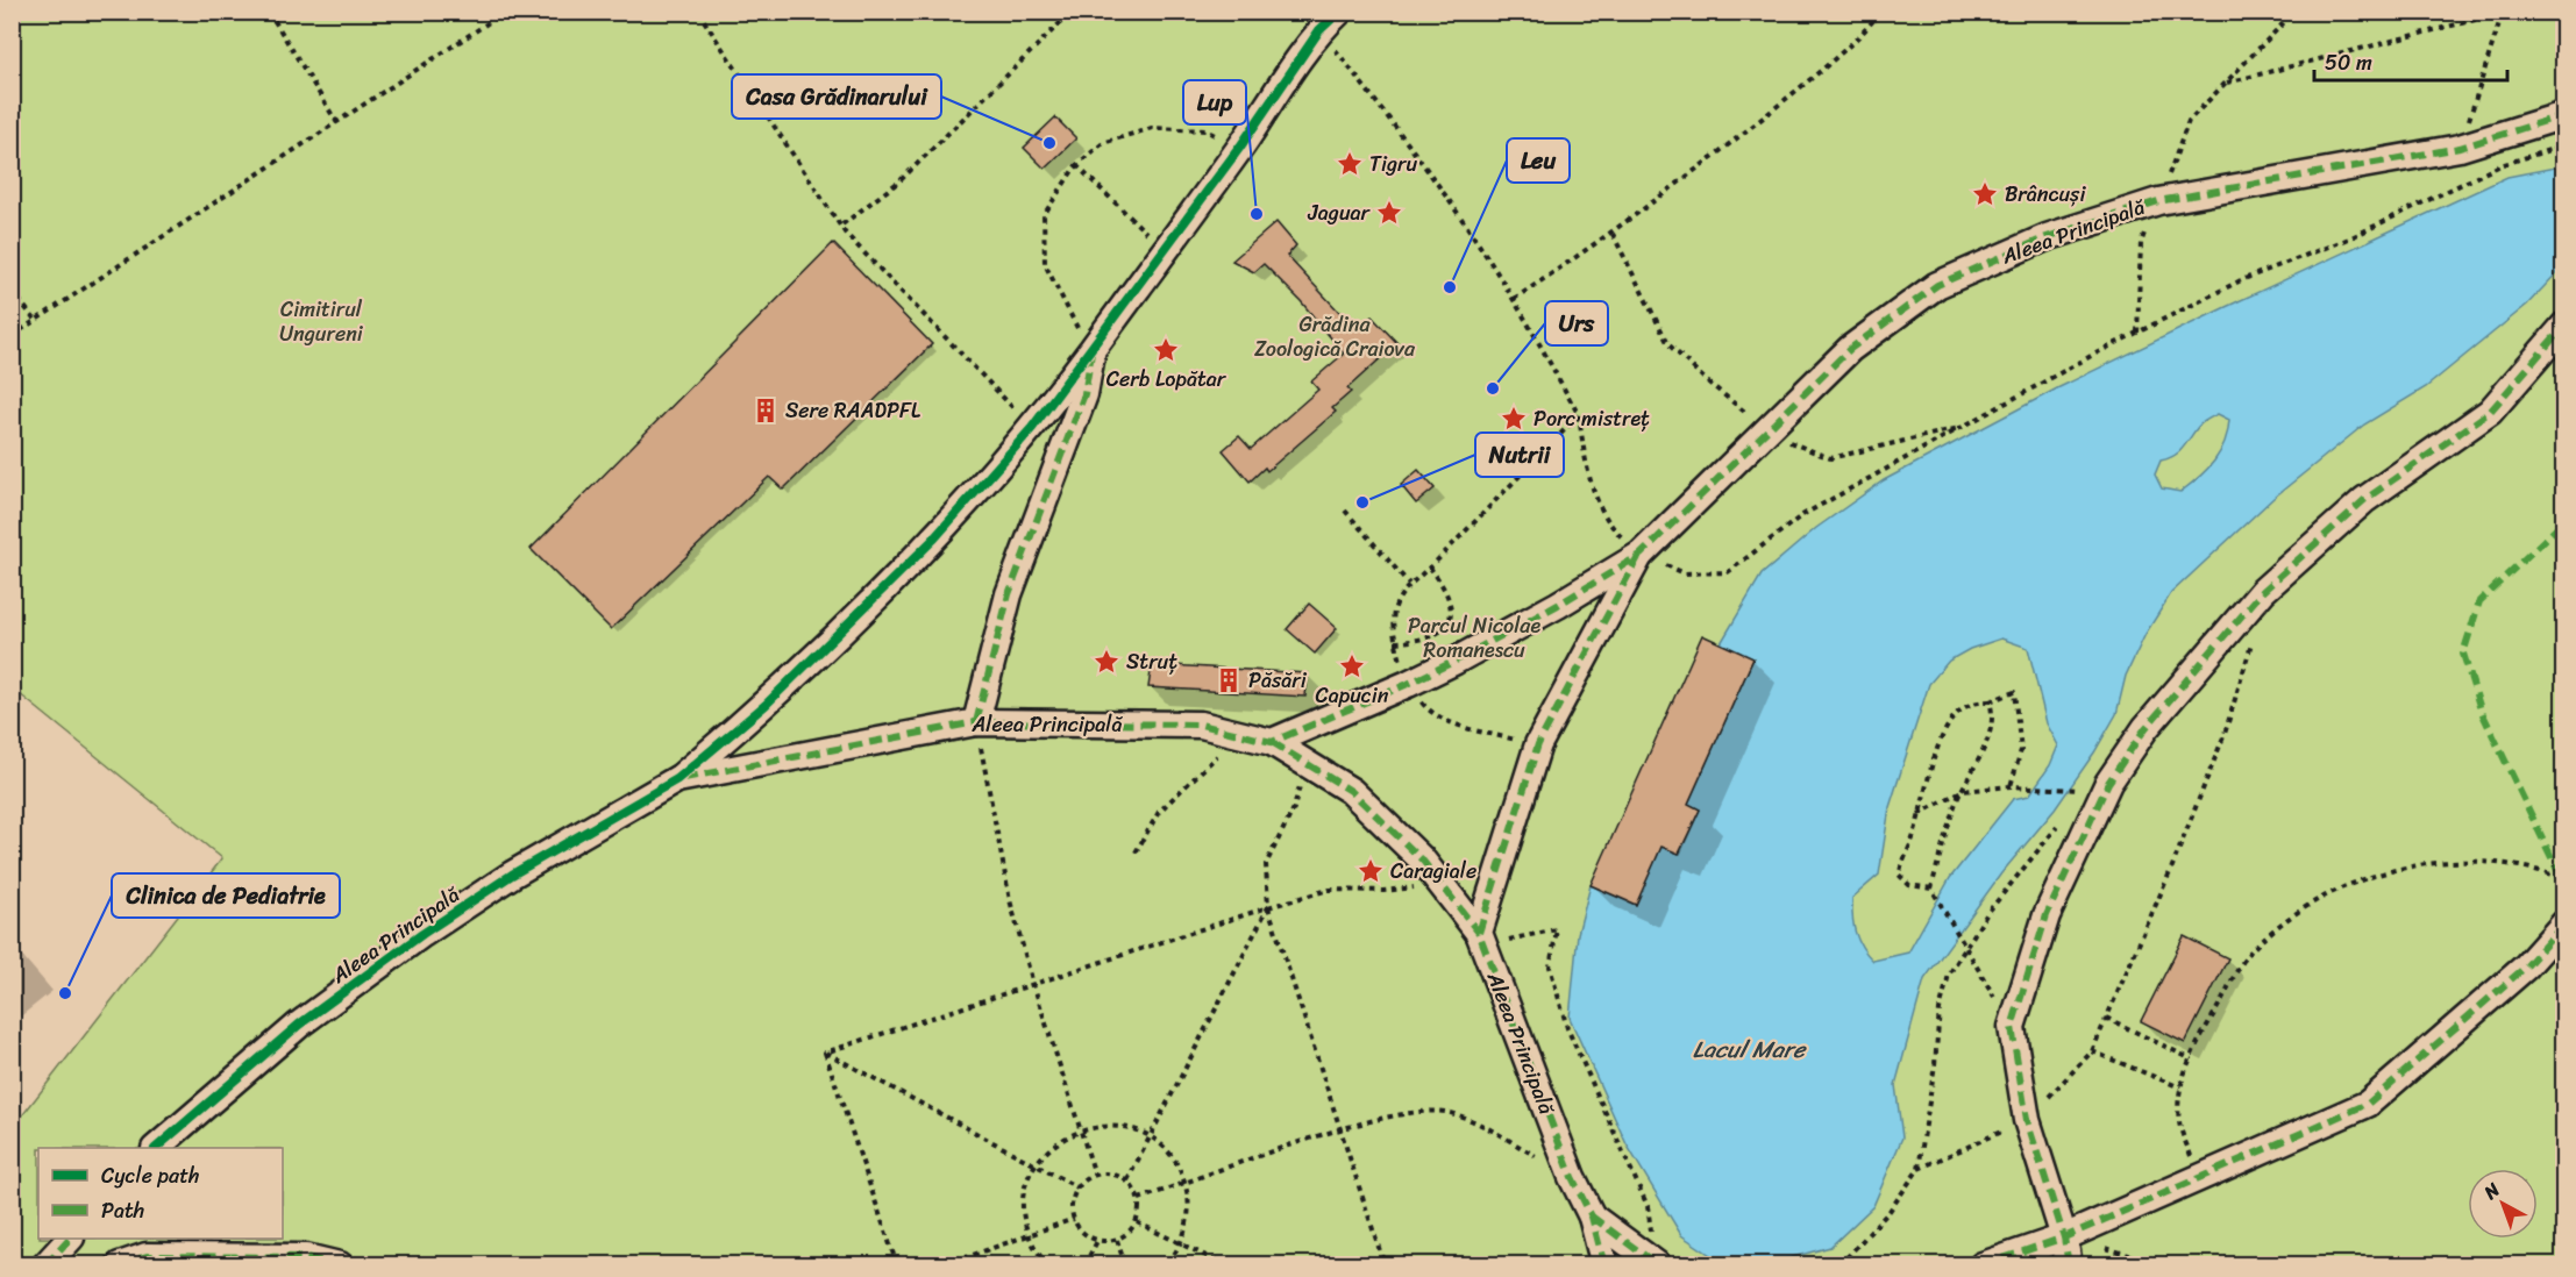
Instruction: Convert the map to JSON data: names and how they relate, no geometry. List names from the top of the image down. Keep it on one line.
{"streets":{"street":["Aleea Principală"]},"water":["Lacul Mare"],"parks":["Cimitirul Ungureni","Grădina Zoologică Craiova","Parcul Nicolae Romanescu"],"places":{"other":["Casa Grădinarului","Lup","Leu","Urs","Nutrii","Clinica de Pediatrie"],"place":["Tigru","Brâncuși","Jaguar","Cerb Lopătar","Porc mistreț","Struț","Capucin","Caragiale"],"building":["Sere RAADPFL","Păsări"]},"legend":["Cycle path","Path"],"scale_bar":"50 m","north":"top left"}
